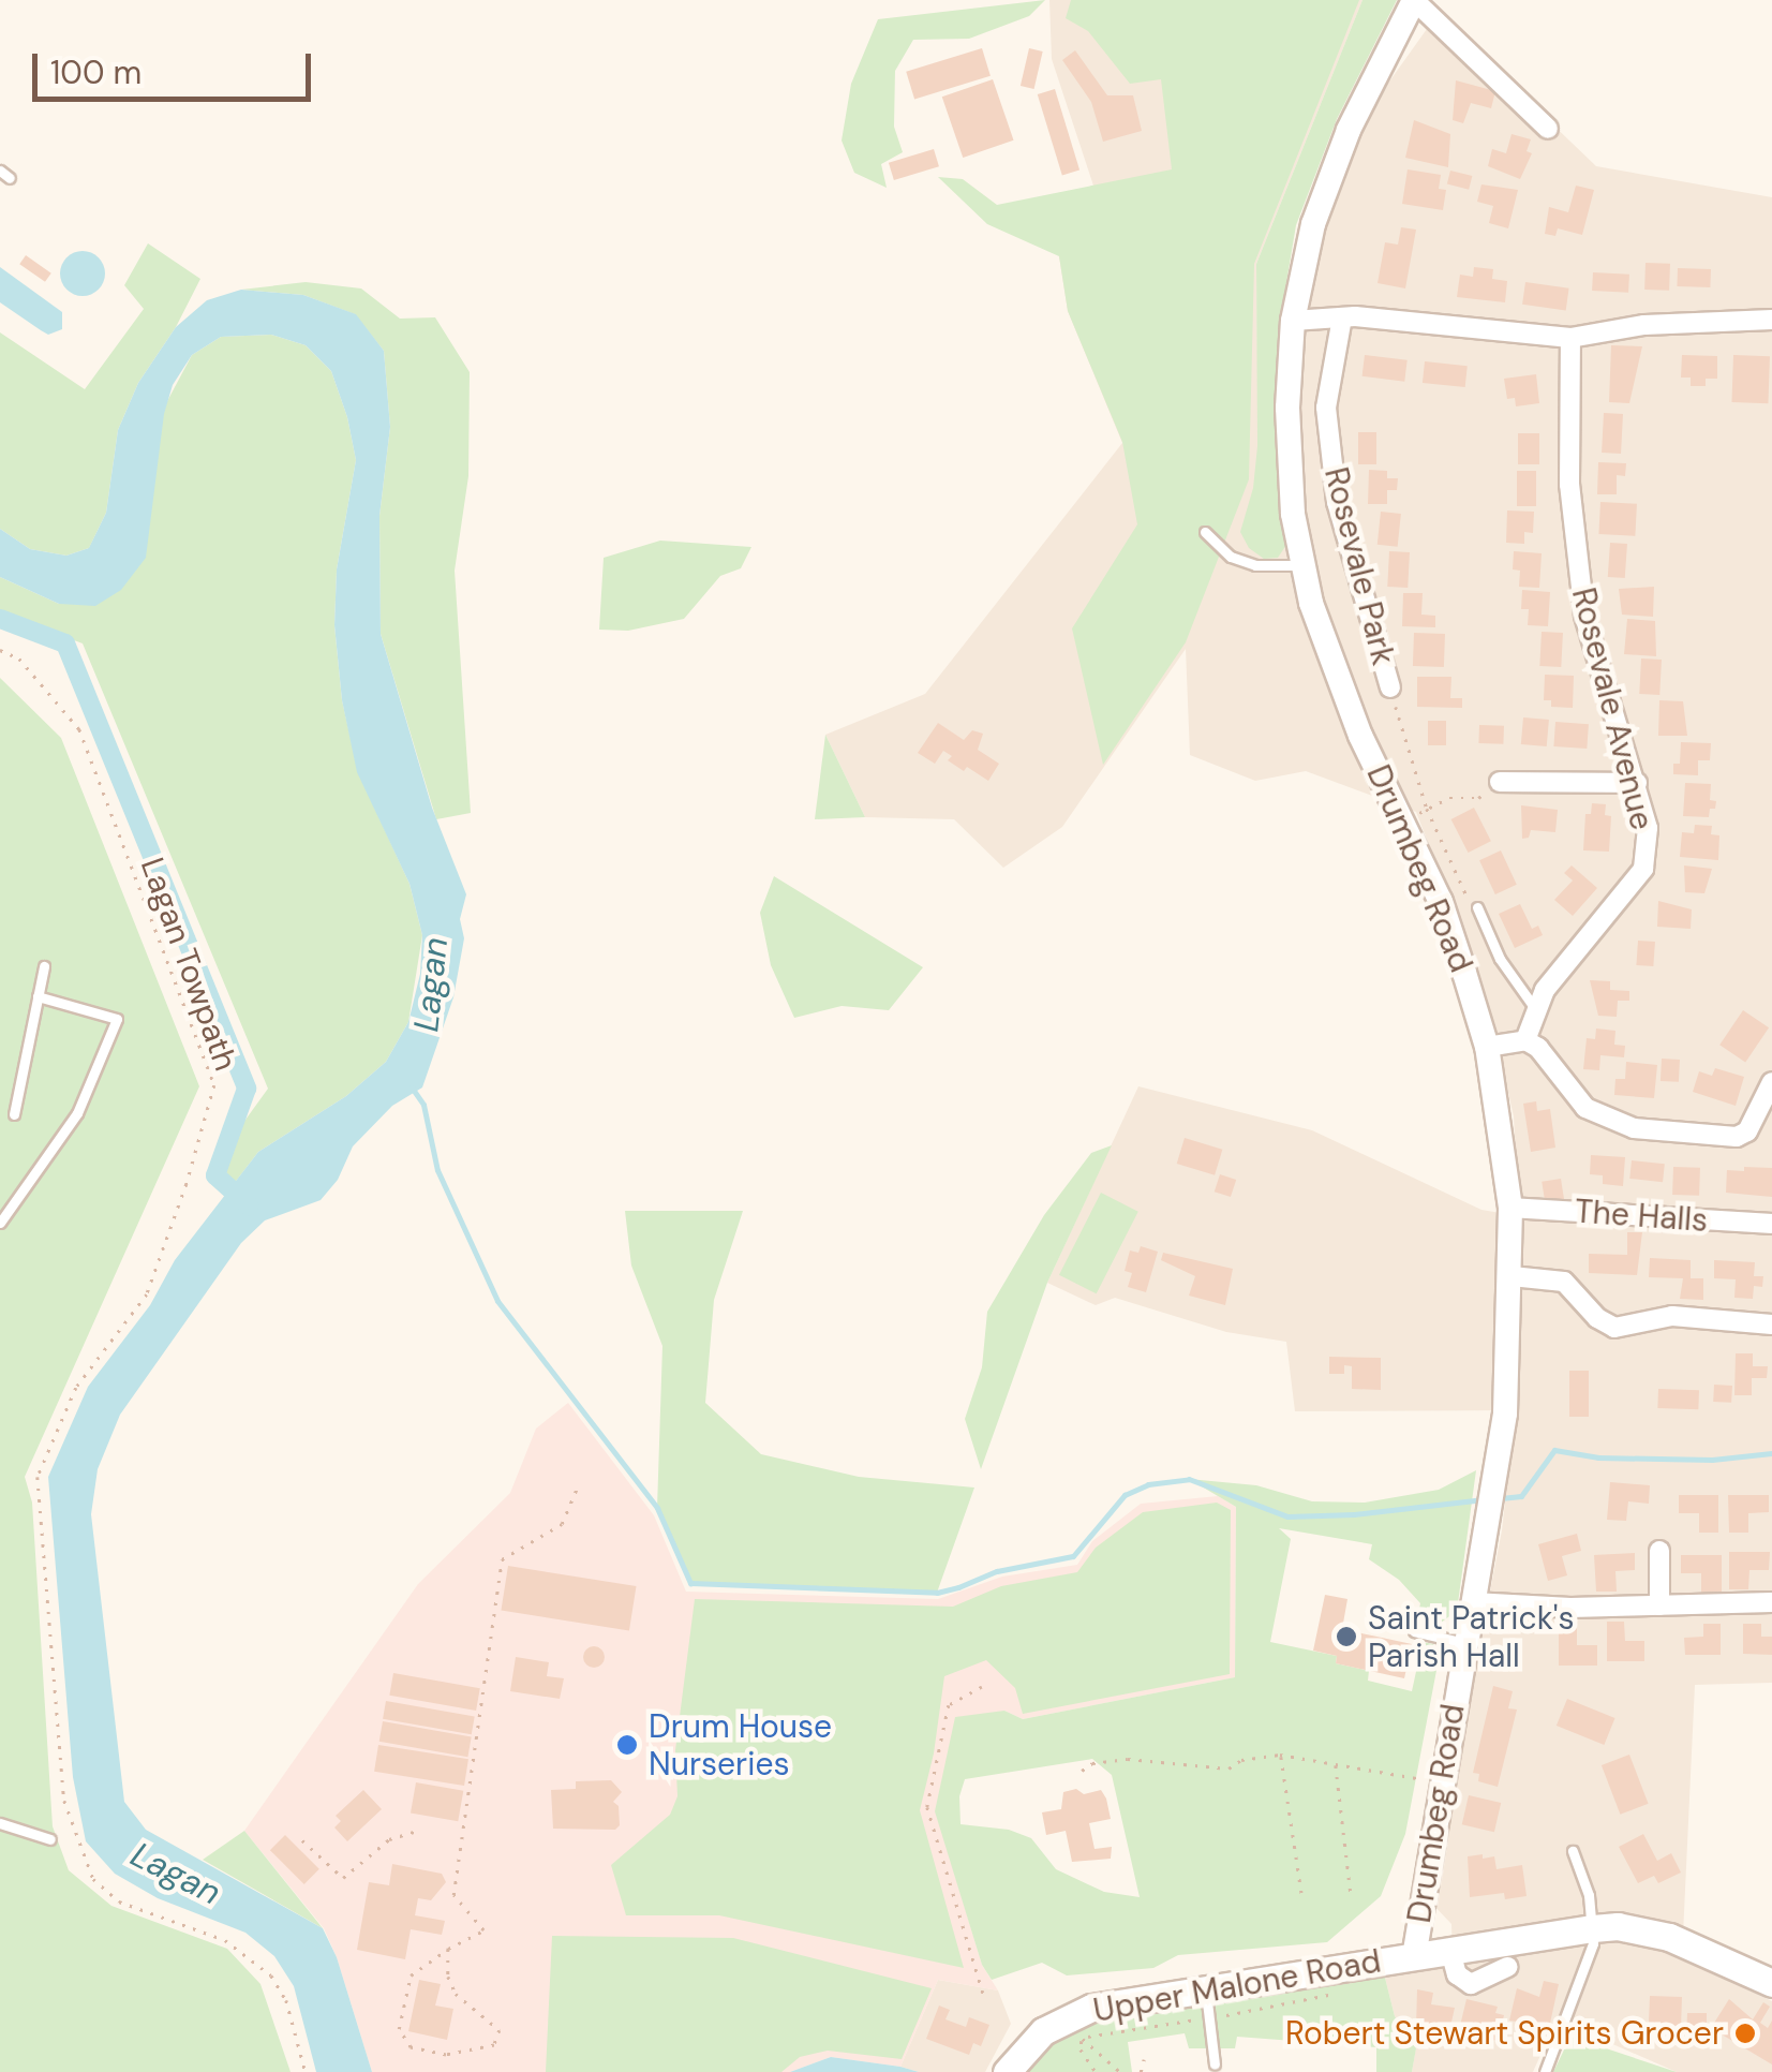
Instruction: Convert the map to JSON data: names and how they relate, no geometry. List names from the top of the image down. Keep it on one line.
{"streets":{"main road":["Upper Malone Road"],"street":["Rosevale Park","Rosevale Avenue","Drumbeg Road","The Halls"],"path":["Lagan Towpath"]},"crossings":[["Drumbeg Road","The Halls"],["Drumbeg Road","Upper Malone Road"]],"water":["Lagan"],"places":["Saint Patrick's Parish Hall","Drum House Nurseries","Robert Stewart Spirits Grocer"],"scale_bar":"100 m"}
